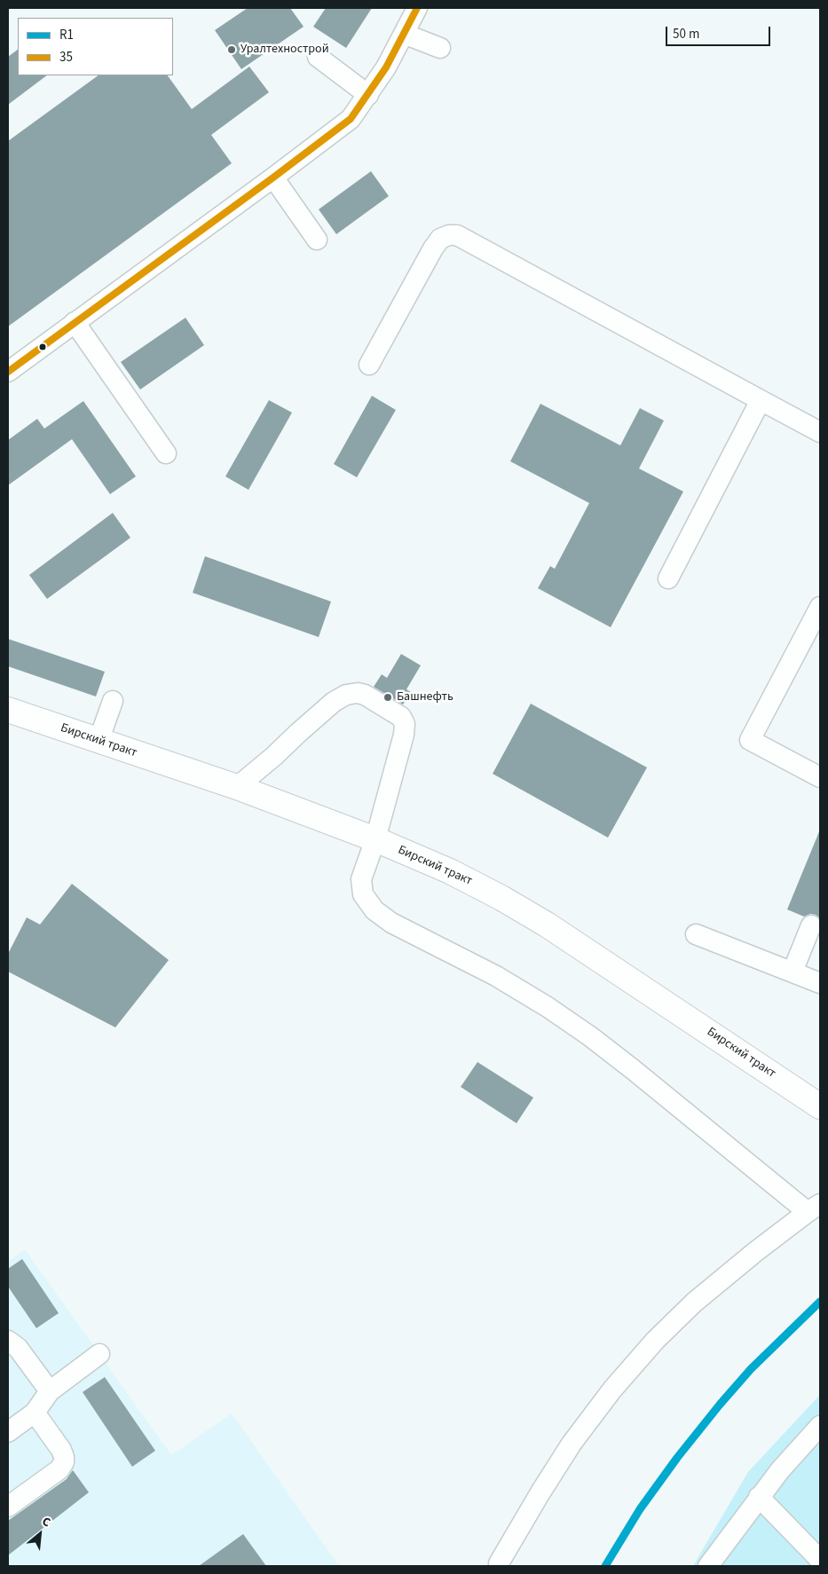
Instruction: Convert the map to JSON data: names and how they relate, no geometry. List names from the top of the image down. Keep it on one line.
{"streets":{"main road":["Бирский тракт"]},"places":["Уралтехнострой","Башнефть"],"lines":["transit line 35","transit line R1"],"legend":["R1","35"],"scale_bar":"50 m","north":"top right"}
